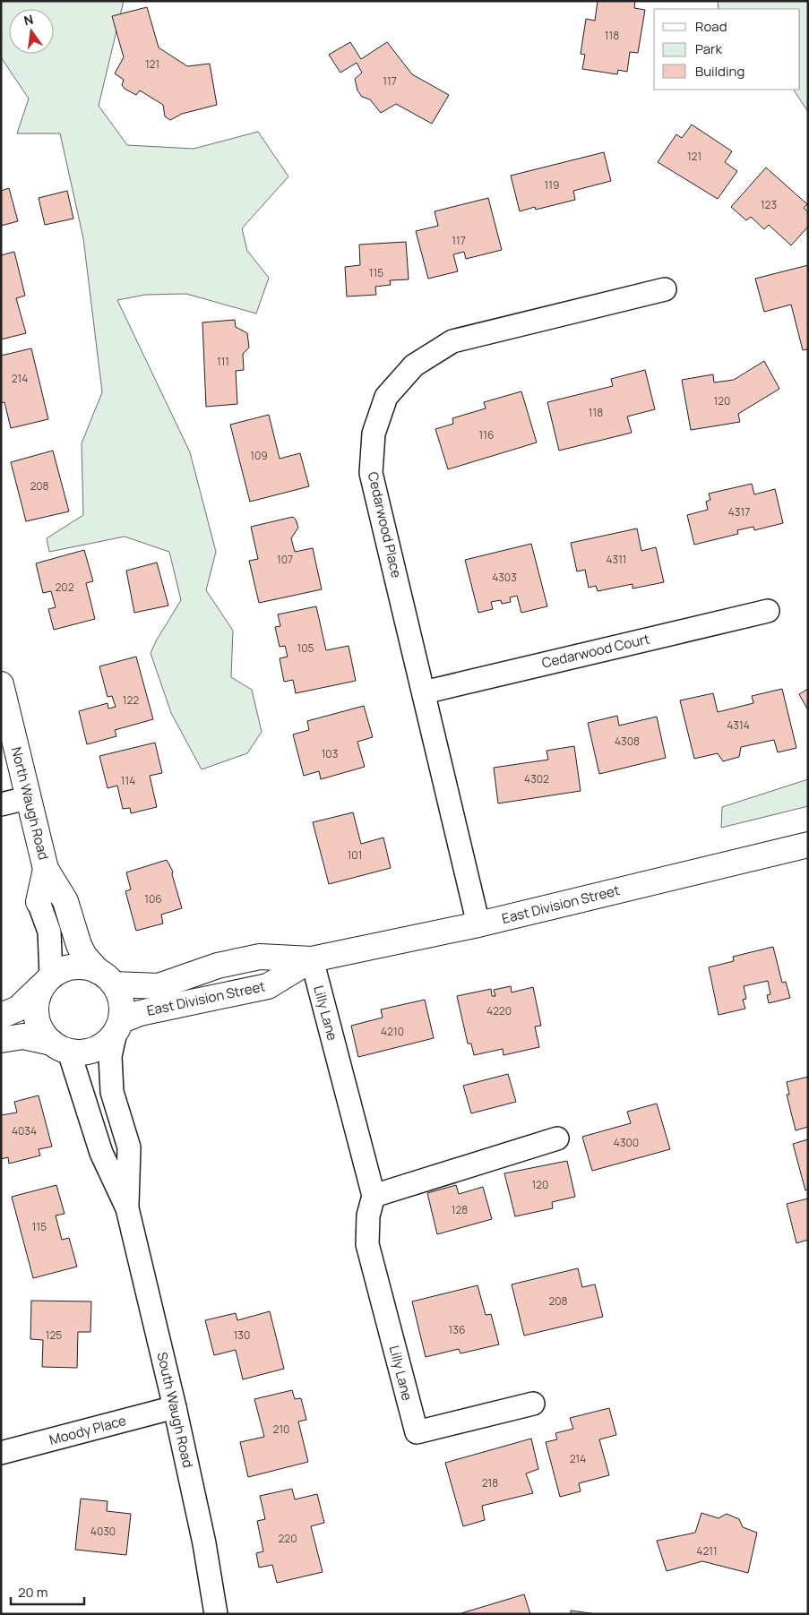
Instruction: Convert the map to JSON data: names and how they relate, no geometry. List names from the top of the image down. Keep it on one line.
{"streets":{"street":["Cedarwood Place","Cedarwood Court","North Waugh Road","East Division Street","Lilly Lane","South Waugh Road","Moody Place"]},"crossings":[["Cedarwood Place","Cedarwood Court"],["Cedarwood Place","East Division Street"],["North Waugh Road","East Division Street"],["North Waugh Road","South Waugh Road"],["East Division Street","Lilly Lane"],["East Division Street","South Waugh Road"],["South Waugh Road","Moody Place"]],"house_numbers":["118","121","117","121","119","123","117","115","111","214","120","118","116","109","208","4317","107","4311","4303","202","105","122","4314","4308","103","4302","114","101","106","4220","4210","4034","4300","120","128","115","208","136","125","130","210","214","218","4030","220","4211"],"legend":["Road","Park","Building"],"scale_bar":"20 m","north":"top"}
